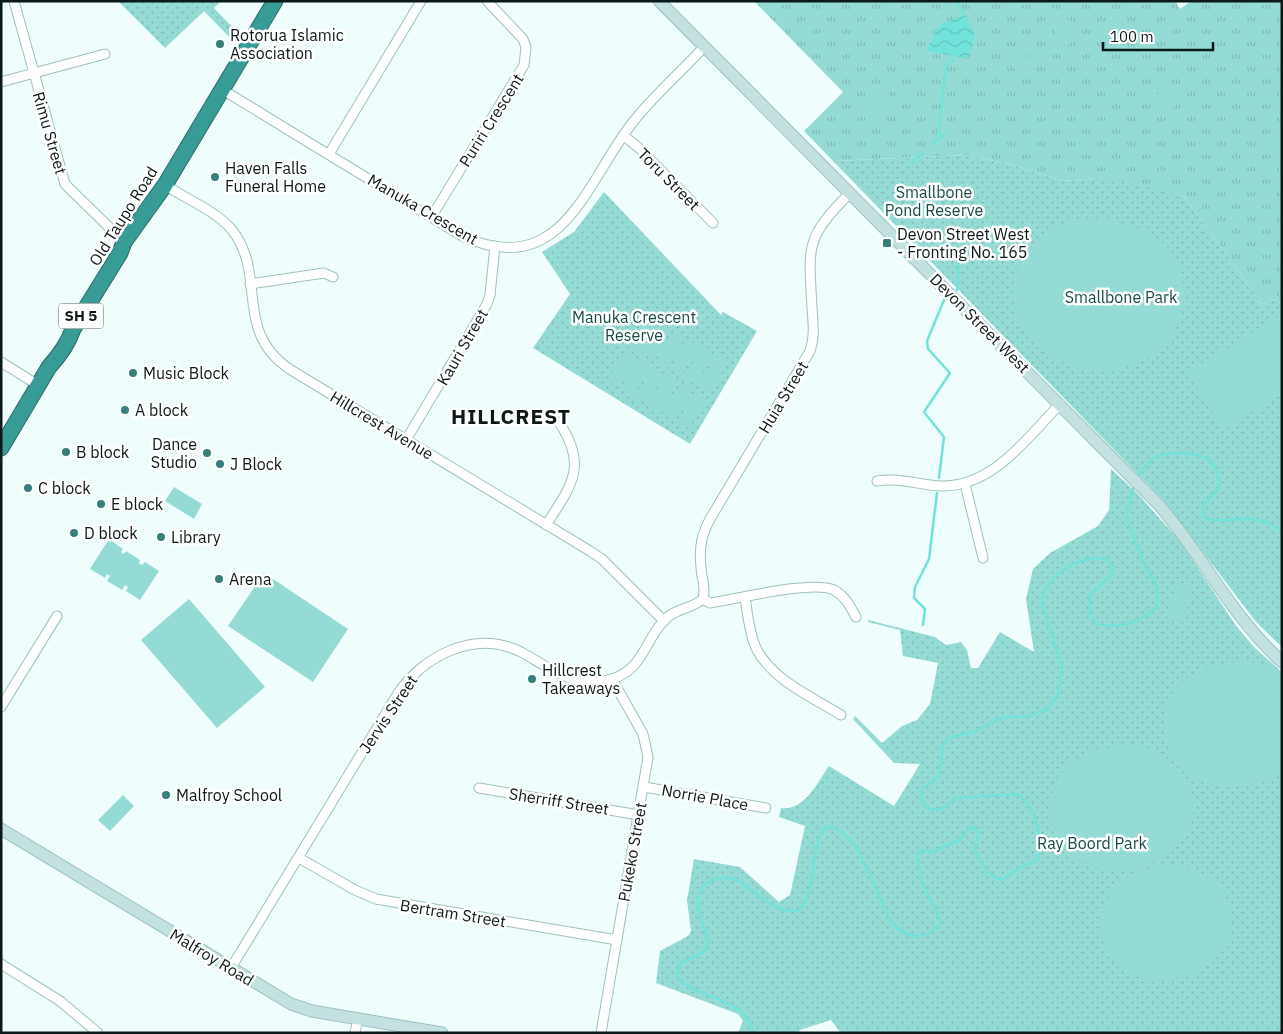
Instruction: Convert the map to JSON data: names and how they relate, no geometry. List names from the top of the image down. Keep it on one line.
{"streets":{"highway":["Old Taupo Road","SH 5"],"main road":["Devon Street West","Malfroy Road"],"street":["Puriri Crescent","Rimu Street","Toru Street","Manuka Crescent","Kauri Street","Huia Street","Hillcrest Avenue","Jervis Street","Norrie Place","Sherriff Street","Pukeko Street","Bertram Street"]},"crossings":[["Puriri Crescent","Manuka Crescent"],["Rimu Street","Old Taupo Road"],["Toru Street","Manuka Crescent"],["Manuka Crescent","Old Taupo Road"],["Manuka Crescent","Devon Street West"],["Manuka Crescent","Kauri Street"],["Old Taupo Road","Hillcrest Avenue"],["Devon Street West","Huia Street"],["Kauri Street","Hillcrest Avenue"],["Huia Street","Jervis Street"],["Hillcrest Avenue","Jervis Street"],["Jervis Street","Pukeko Street"],["Jervis Street","Bertram Street"],["Jervis Street","Malfroy Road"],["Norrie Place","Pukeko Street"],["Sherriff Street","Pukeko Street"],["Pukeko Street","Bertram Street"]],"districts":["HILLCREST"],"parks":["Smallbone Pond Reserve","Smallbone Park","Manuka Crescent Reserve","Ray Boord Park"],"places":{"other":["Rotorua Islamic Association","Haven Falls Funeral Home","Music Block","A block","B block","Dance Studio","J Block","C block","E block","D block","Library","Arena","Hillcrest Takeaways","Malfroy School"],"transit":["Devon Street West - Fronting No. 165"]},"scale_bar":"100 m"}
